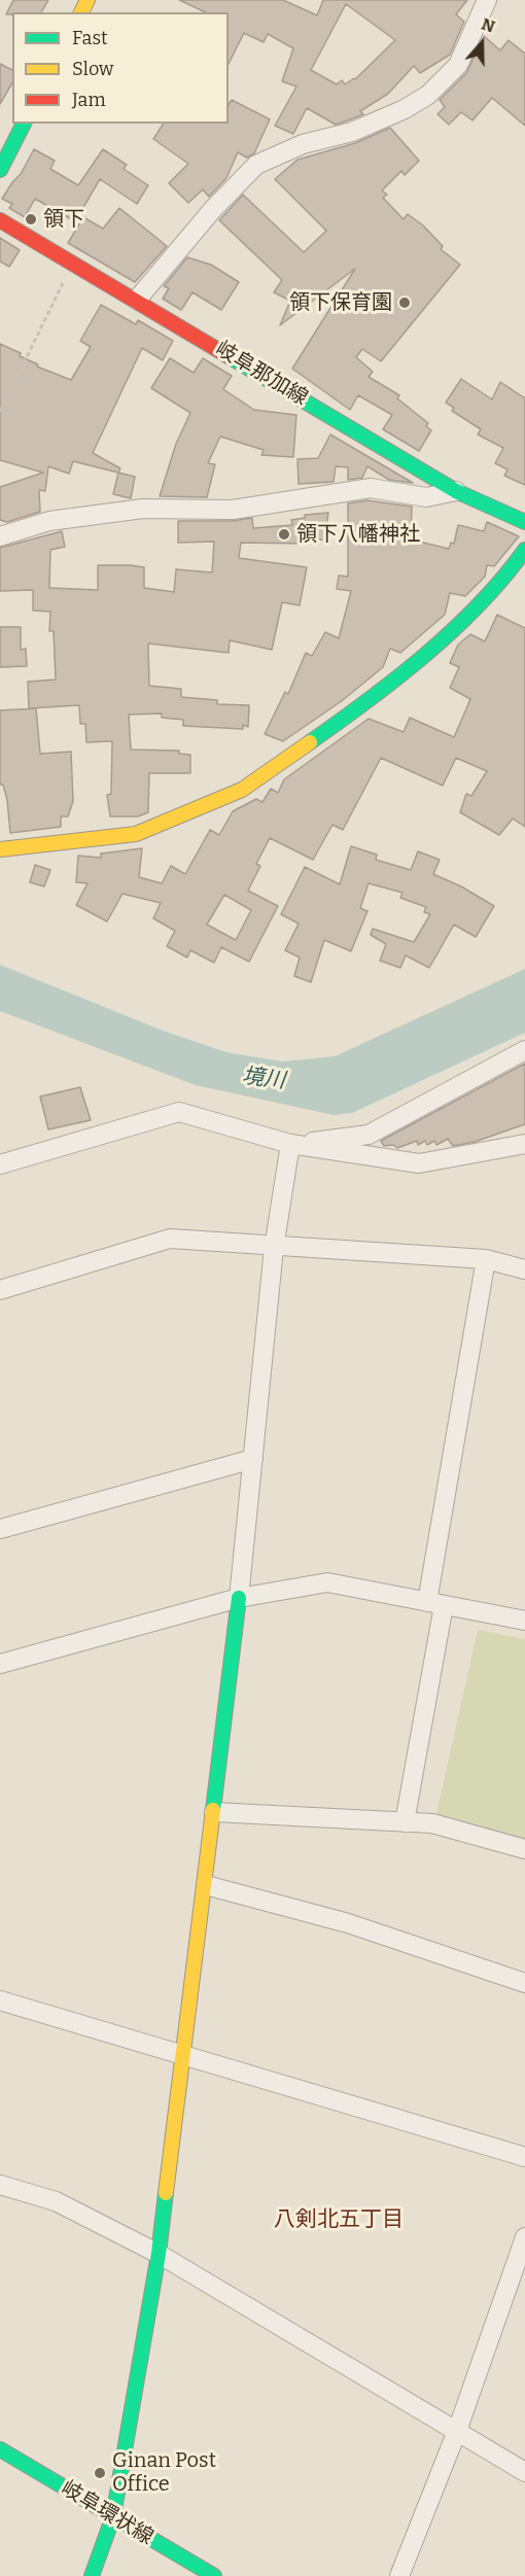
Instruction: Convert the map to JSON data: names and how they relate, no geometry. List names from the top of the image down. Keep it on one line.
{"streets":{"street":["岐阜那加線","岐阜環状線"]},"districts":["八剣北五丁目"],"water":["境川"],"places":["領下","領下保育園","領下八幡神社","Ginan Post Office"],"legend":["Fast","Slow","Jam"],"north":"top"}
